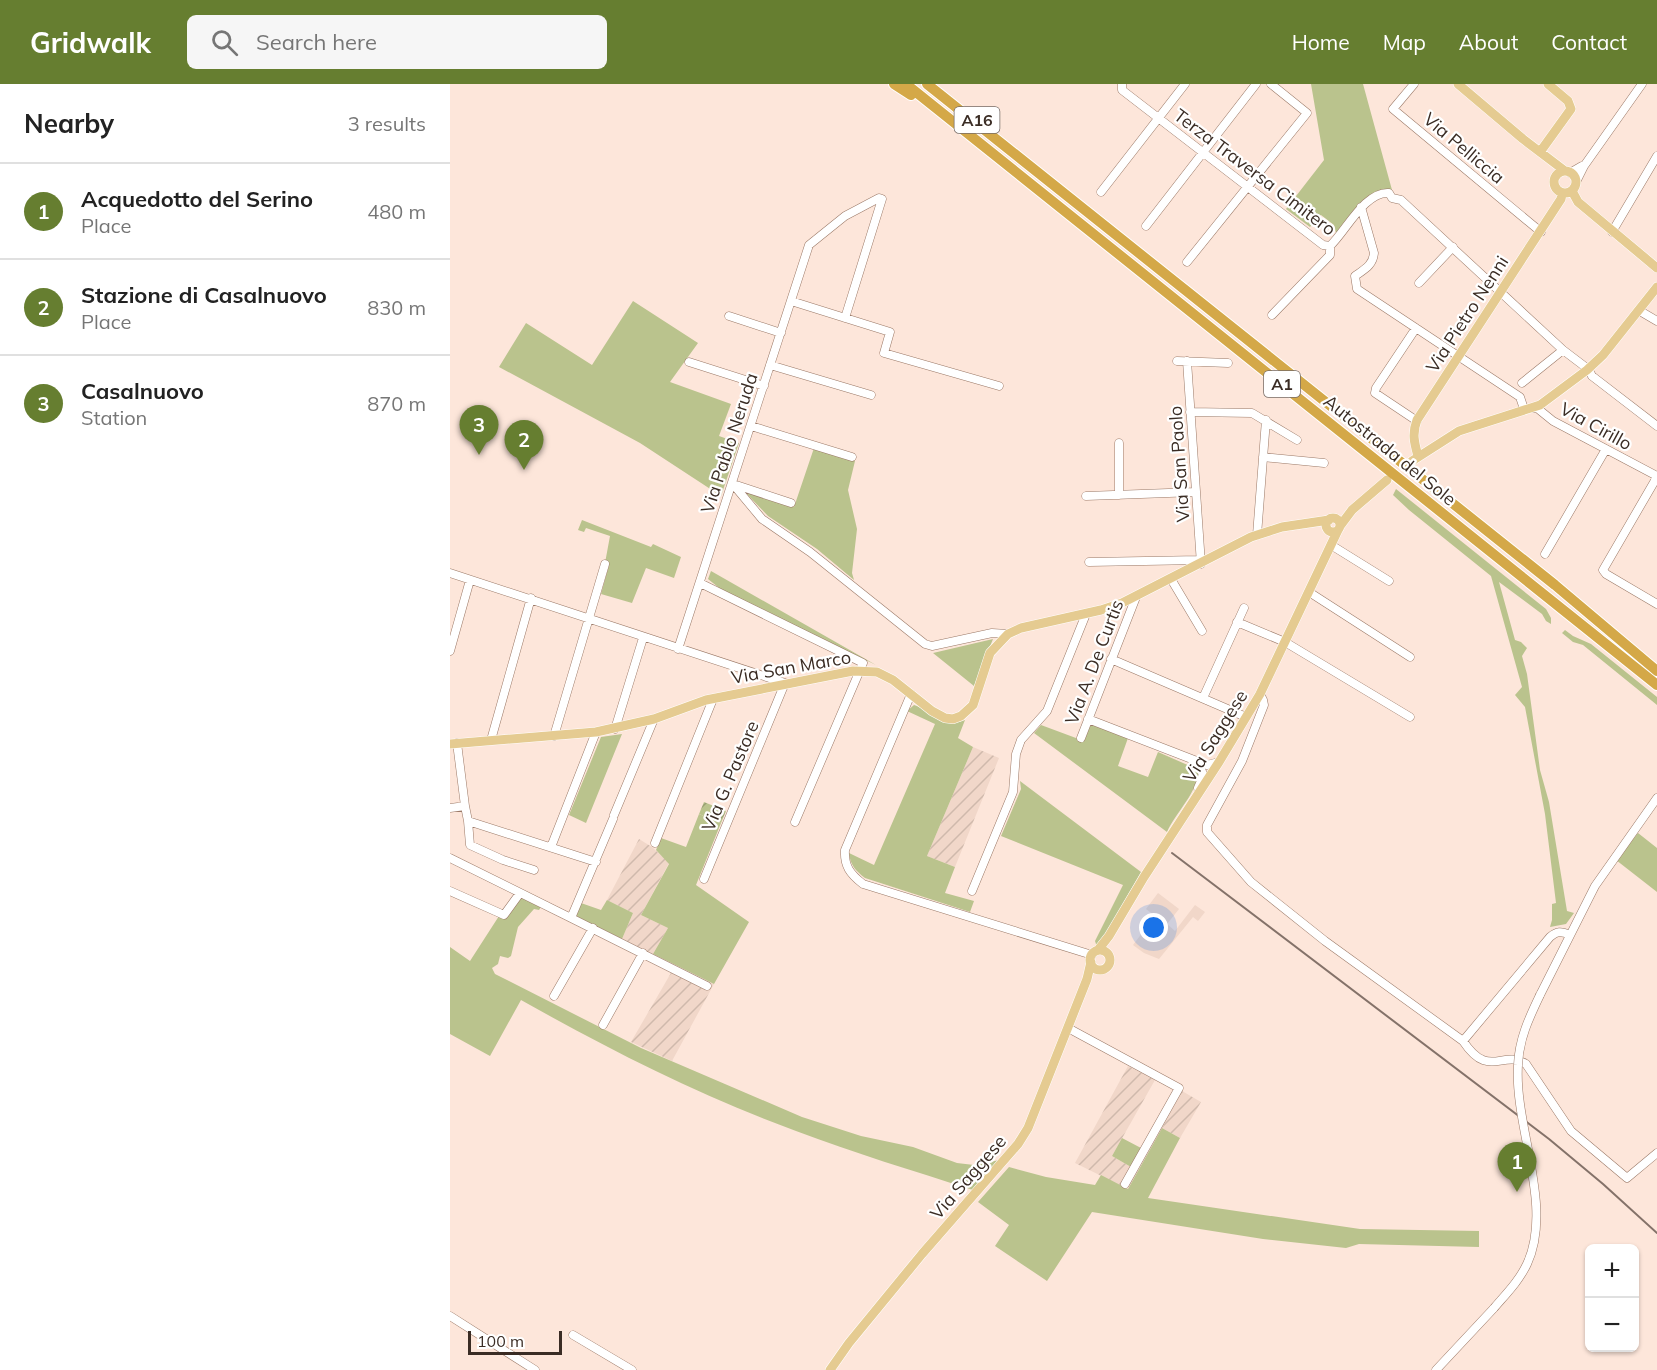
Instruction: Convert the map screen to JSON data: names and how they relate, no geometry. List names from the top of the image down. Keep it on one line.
{"streets":{"highway":["A16","A1","Autostrada del Sole"],"main road":["Via Pietro Nenni","Via San Marco","Via Saggese"],"street":["Via Pelliccia","Terza Traversa Cimitero","Via Cirillo","Via Pablo Neruda","Via San Paolo","Via A. De Curtis","Via G. Pastore"]},"crossings":[["A16","Autostrada del Sole"],["Via Pelliccia","Via Pietro Nenni"],["Via Pietro Nenni","Via Cirillo"],["Via San Marco","Via G. Pastore"]],"scale_bar":"100 m","page":{"header":"Gridwalk","search":"Search here","nav":["Home","Map","About","Contact"],"heading":["Nearby","3 results"],"list":[{"mark":"1","name":"Acquedotto del Serino","note":"Place","value":"480 m"},{"mark":"2","name":"Stazione di Casalnuovo","note":"Place","value":"830 m"},{"mark":"3","name":"Casalnuovo","note":"Station","value":"870 m"}],"pins":["3","2","1"],"map_buttons":["+","−"],"scale":"100 m"}}
